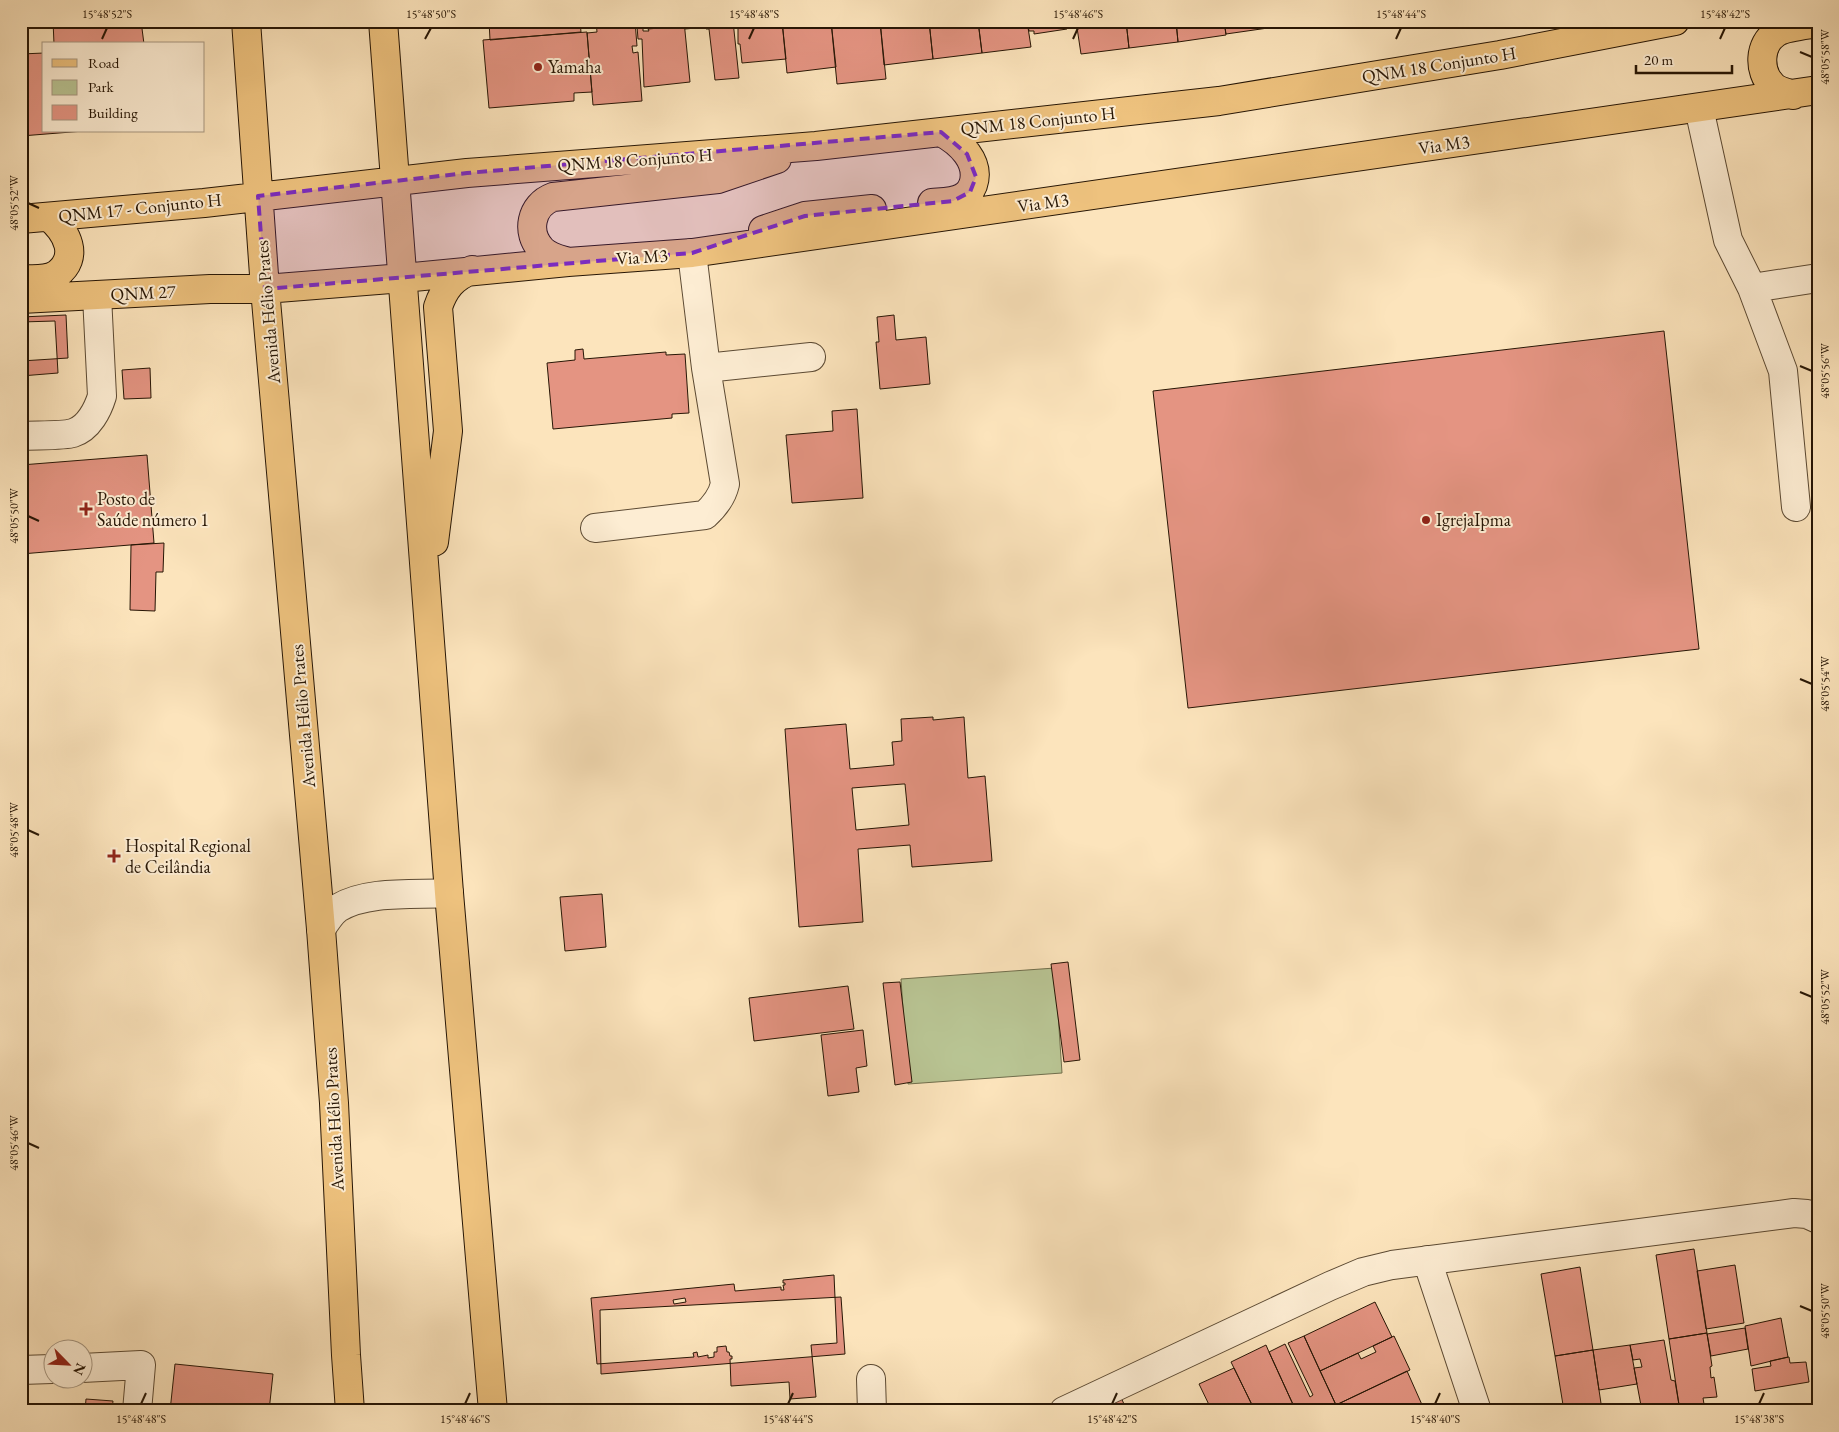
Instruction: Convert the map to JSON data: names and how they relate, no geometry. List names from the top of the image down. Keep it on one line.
{"streets":{"main road":["QNM 18 Conjunto H","Via M3","QNM 17 - Conjunto H","QNM 27","Avenida Hélio Prates"]},"crossings":[["Via M3","QNM 27"],["Via M3","Avenida Hélio Prates"],["QNM 17 - Conjunto H","Avenida Hélio Prates"],["QNM 27","Avenida Hélio Prates"]],"places":{"other":["Yamaha","IgrejaIpma"],"health":["Posto de Saúde número 1","Hospital Regional de Ceilândia"]},"legend":["Road","Park","Building"],"scale_bar":"20 m","north":"bottom right","coordinates":["15°48'52\"S","15°48'50\"S","15°48'48\"S","15°48'46\"S","15°48'44\"S","15°48'42\"S","48°05'58\"W","48°05'52\"W","48°05'56\"W","48°05'50\"W","48°05'54\"W","48°05'48\"W","48°05'46\"W","15°48'40\"S","15°48'38\"S"]}
